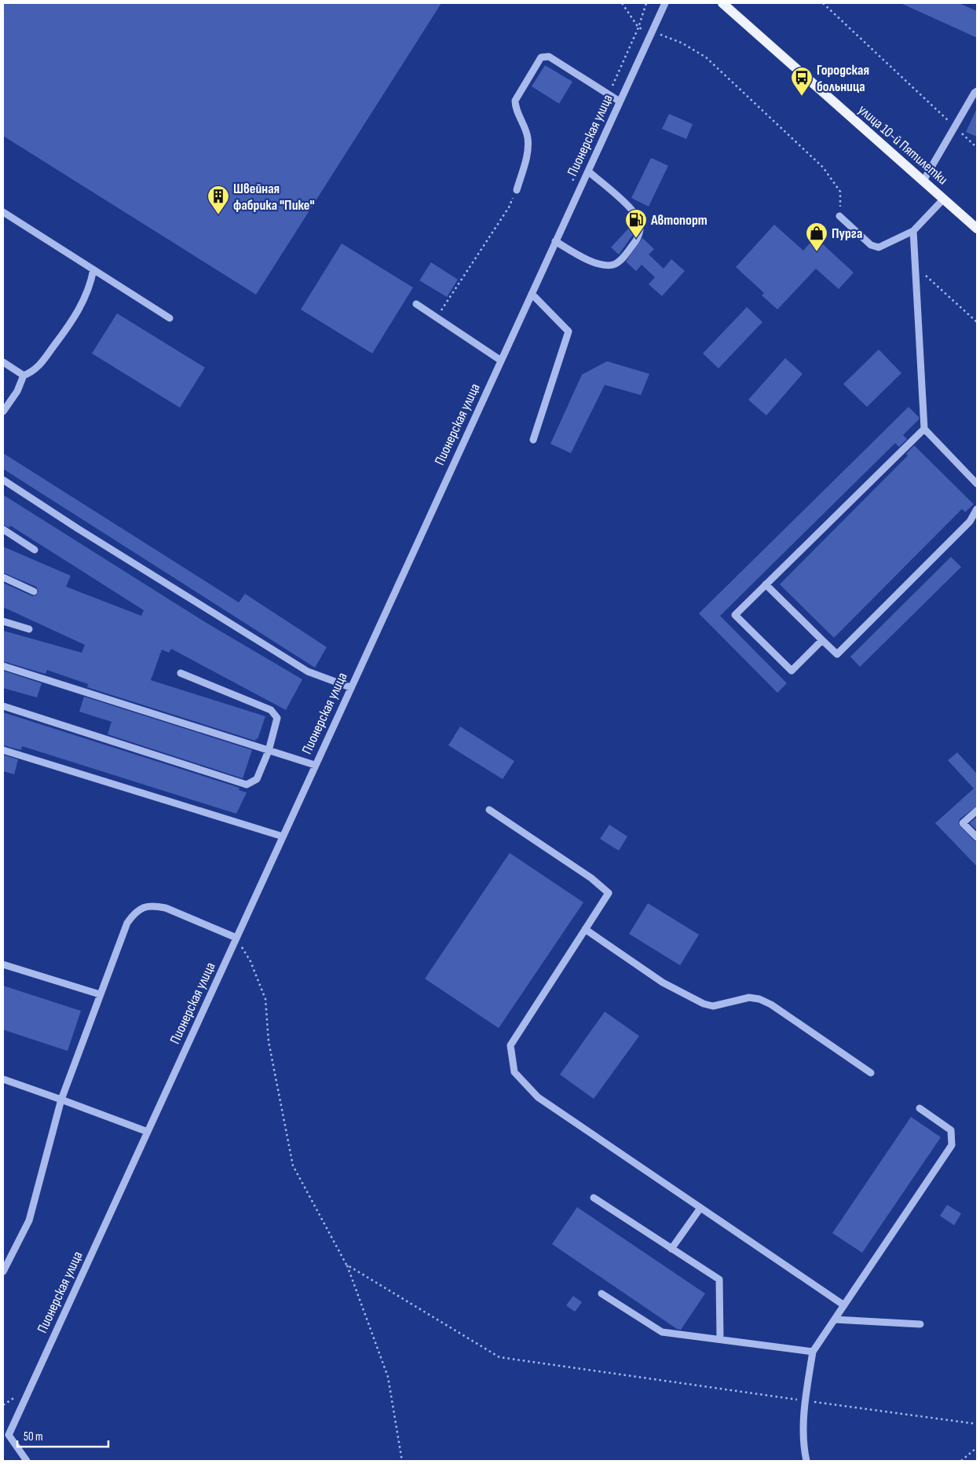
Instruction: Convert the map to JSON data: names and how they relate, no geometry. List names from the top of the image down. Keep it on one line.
{"streets":{"main road":["улица 10-й Пятилетки"],"street":["Пионерская улица"]},"places":{"bus stop":["Городская больница"],"building":["Швейная фабрика \"Пике\""],"fuel station":["Автопорт"],"shop":["Пурга"]},"scale_bar":"50 m"}
